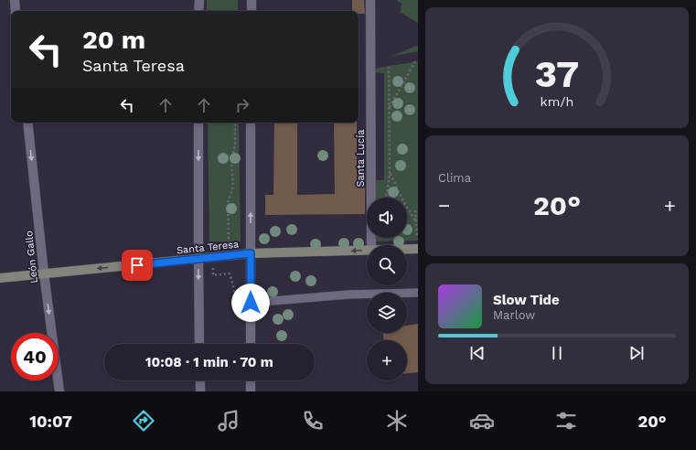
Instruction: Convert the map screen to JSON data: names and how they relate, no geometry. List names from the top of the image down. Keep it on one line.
{"streets":{"main road":["Santa Teresa"],"street":["Santa Lucía","León Gallo"]},"crossings":[["Santa Teresa","León Gallo"]],"one_way":["Santa Teresa","León Gallo"],"page":{"turn":["20 m","Santa Teresa"],"tile":"Clima","heat":["−","20°","+"],"map_buttons":"+","song":["Slow Tide","Marlow"],"limit":"40","trip":"10:08 · 1 min · 70 m","tabs":["10:07","20°"],"gauge":["37","km/h"]}}
